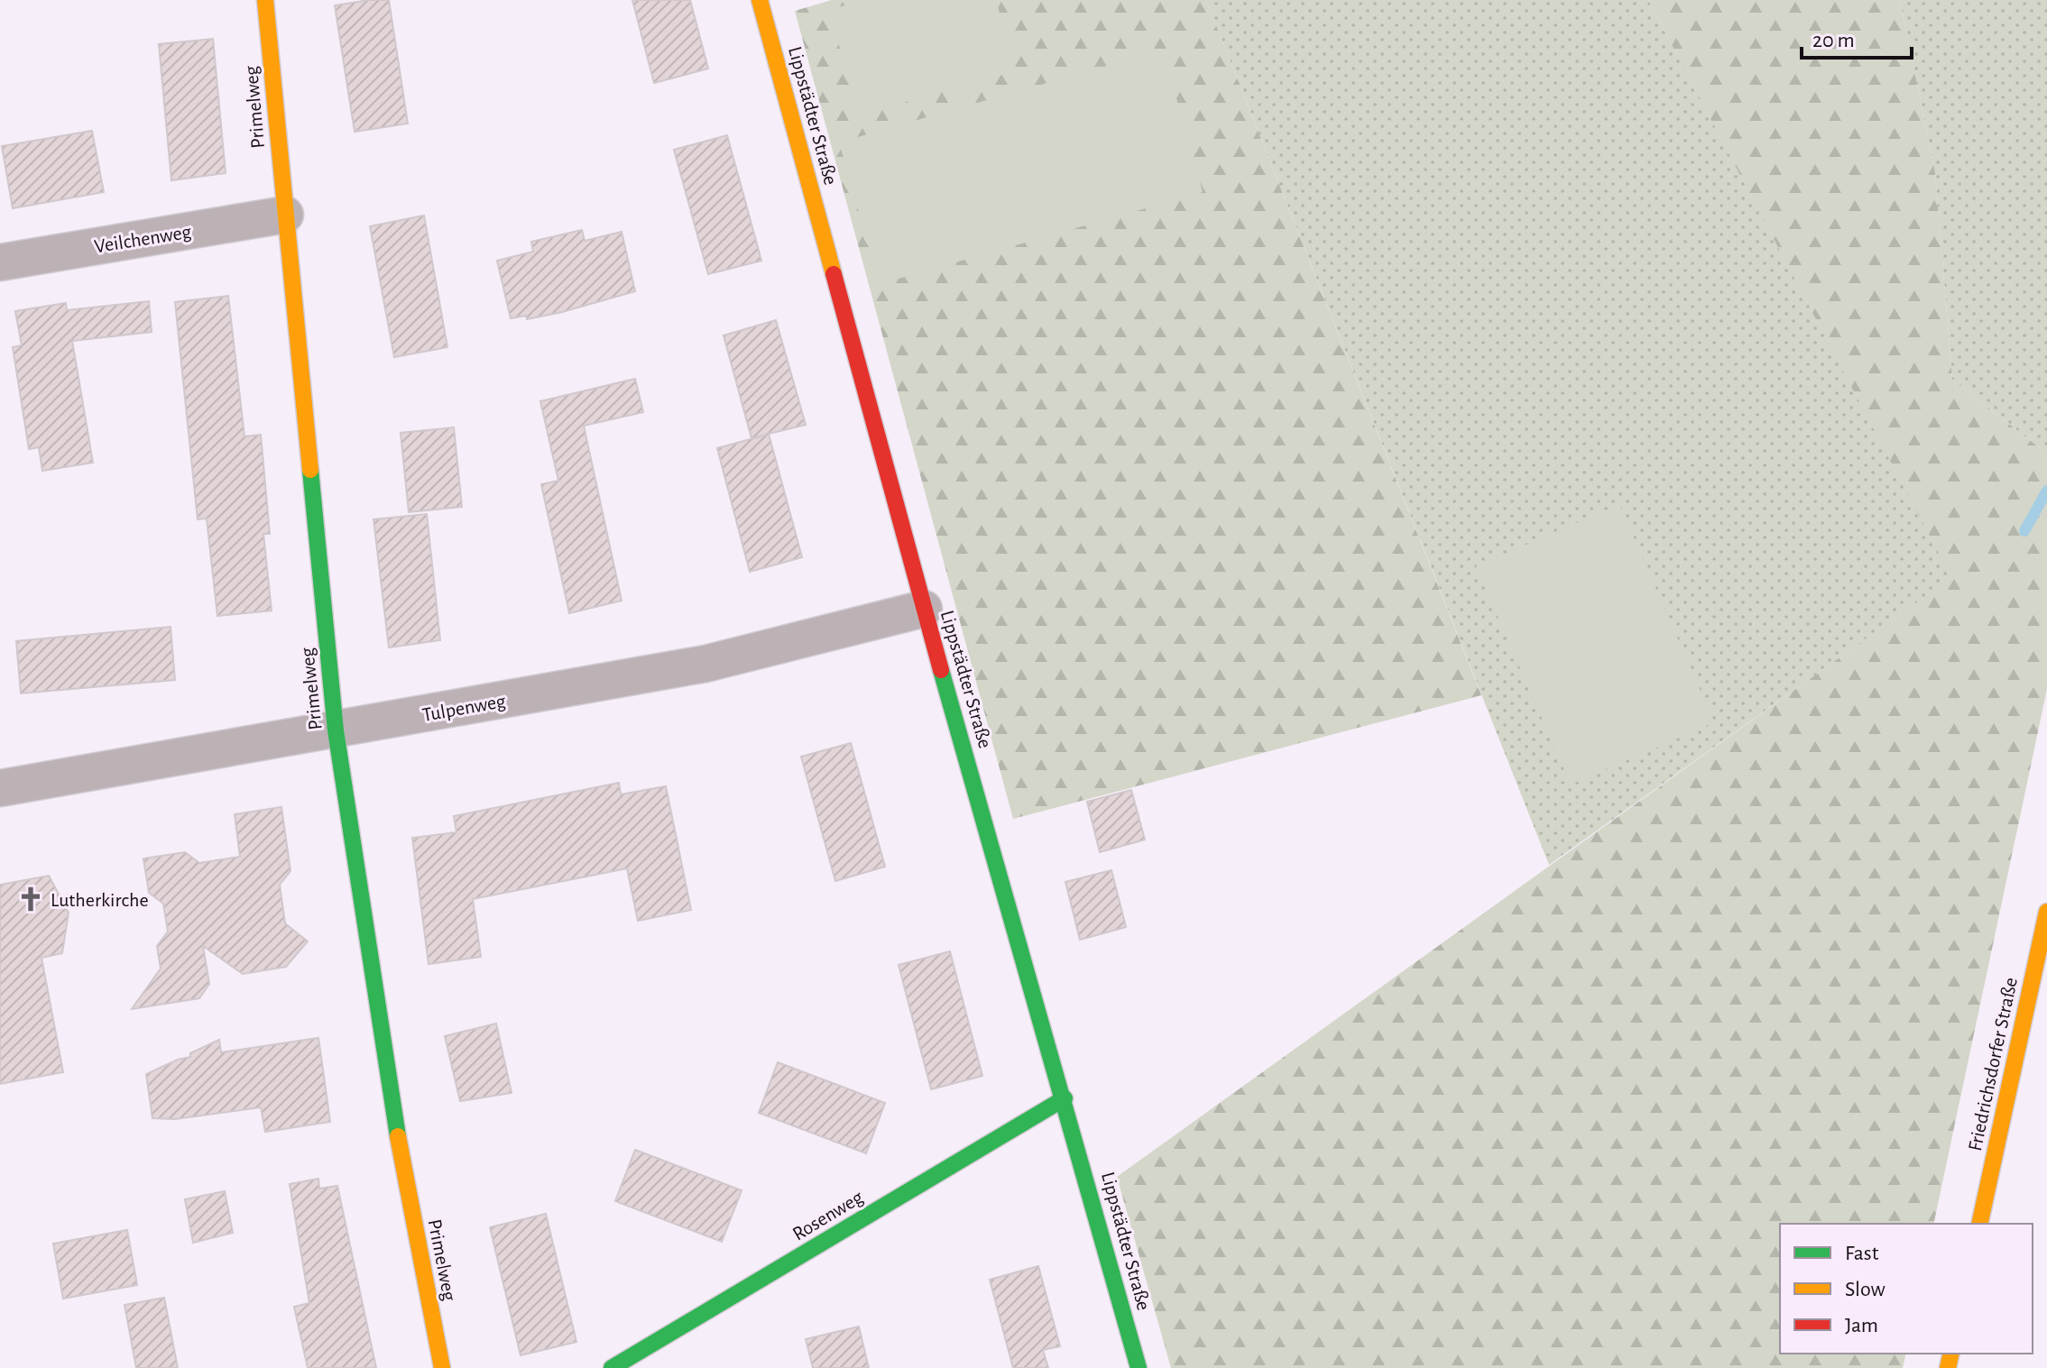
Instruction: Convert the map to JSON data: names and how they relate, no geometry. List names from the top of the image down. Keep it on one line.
{"streets":{"street":["Primelweg","Lippstädter Straße","Veilchenweg","Tulpenweg","Friedrichsdorfer Straße","Rosenweg"]},"crossings":[["Primelweg","Veilchenweg"],["Primelweg","Tulpenweg"],["Lippstädter Straße","Tulpenweg"],["Lippstädter Straße","Rosenweg"]],"places":{"church":["Lutherkirche"]},"legend":["Fast","Slow","Jam"],"scale_bar":"20 m"}
